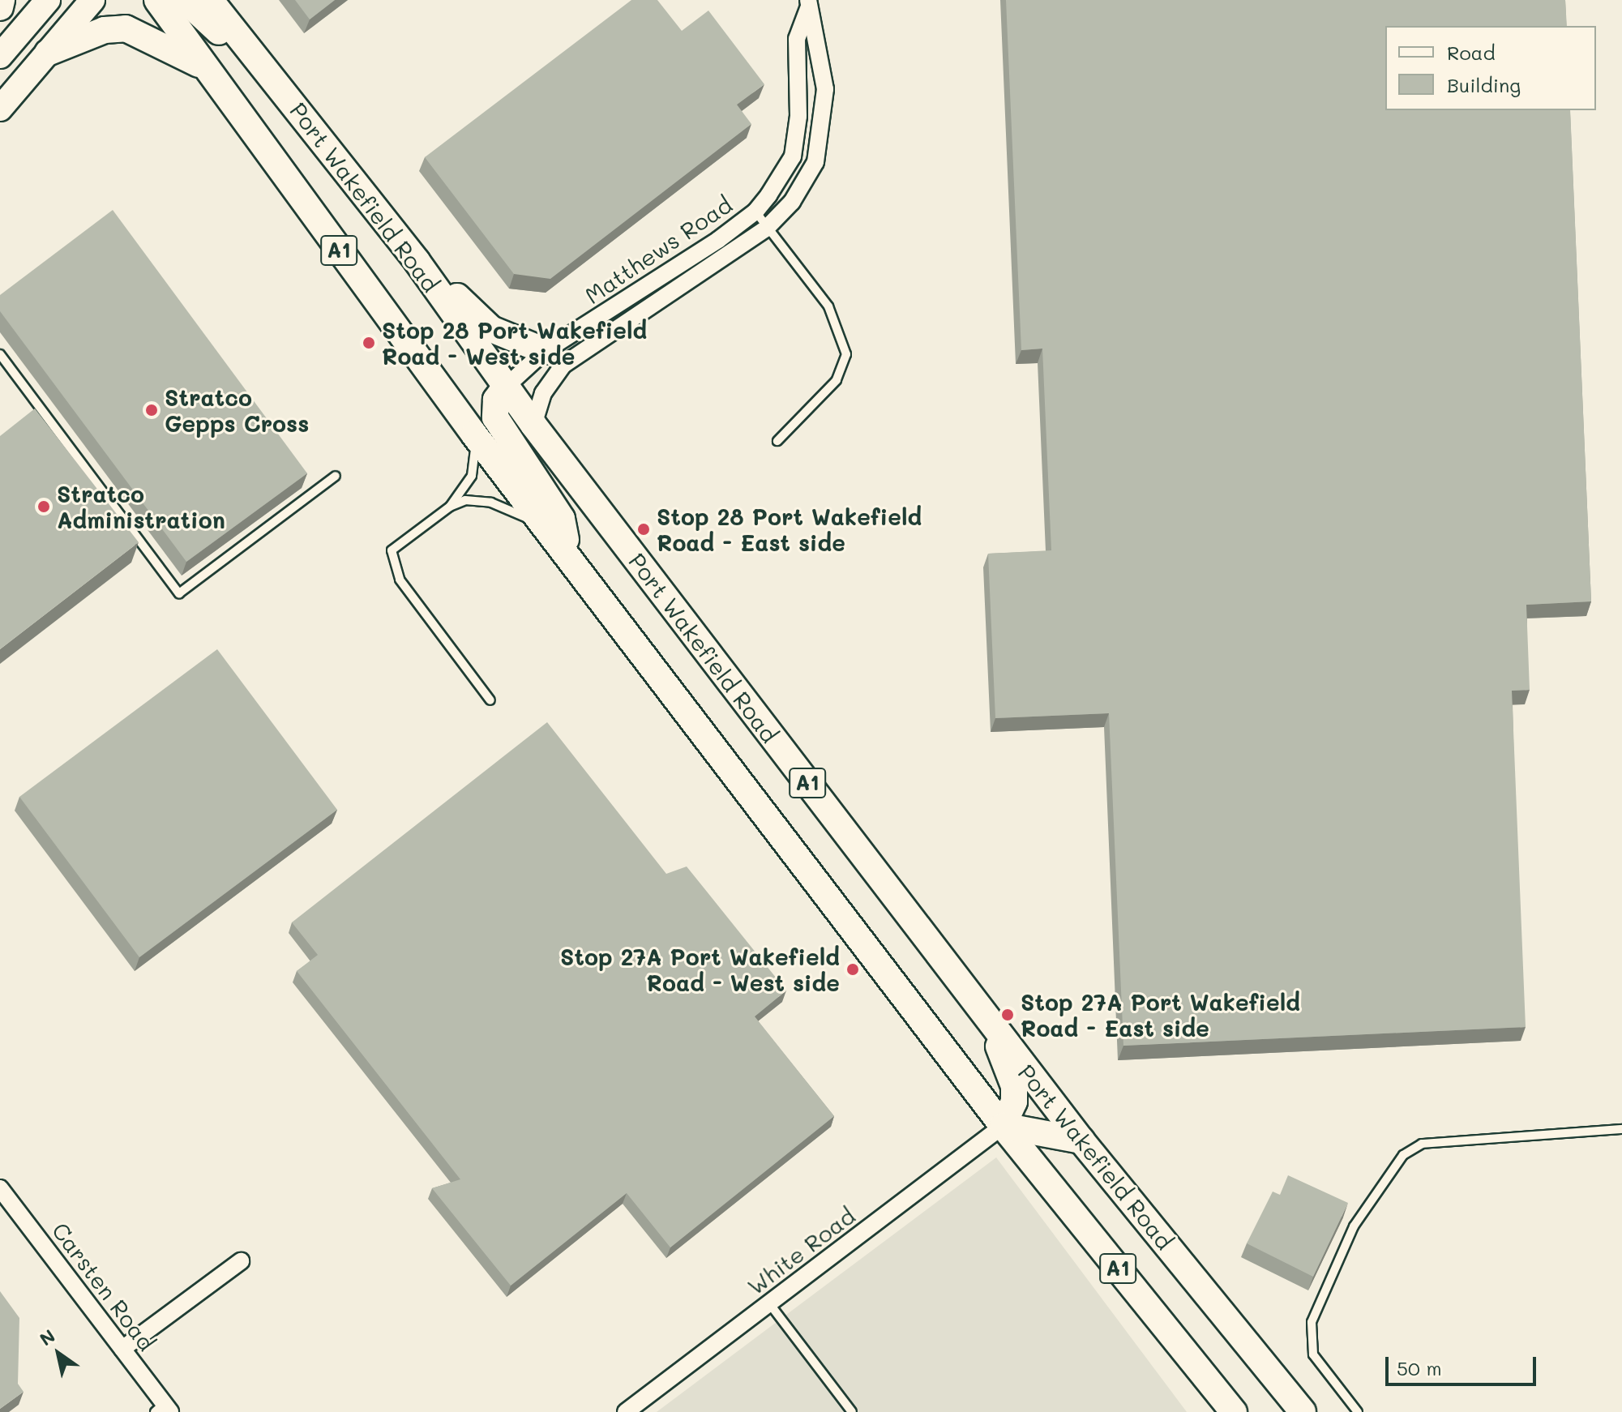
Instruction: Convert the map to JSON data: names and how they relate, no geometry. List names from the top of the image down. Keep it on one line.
{"streets":{"highway":["Port Wakefield Road","A1"],"street":["Matthews Road","White Road","Carsten Road"]},"crossings":[["Port Wakefield Road","Matthews Road"],["A1","White Road"]],"places":["Stop 28 Port Wakefield Road - West side","Stratco Gepps Cross","Stratco Administration","Stop 28 Port Wakefield Road - East side","Stop 27A Port Wakefield Road - West side","Stop 27A Port Wakefield Road - East side"],"legend":["Road","Building"],"scale_bar":"50 m","north":"top left"}
